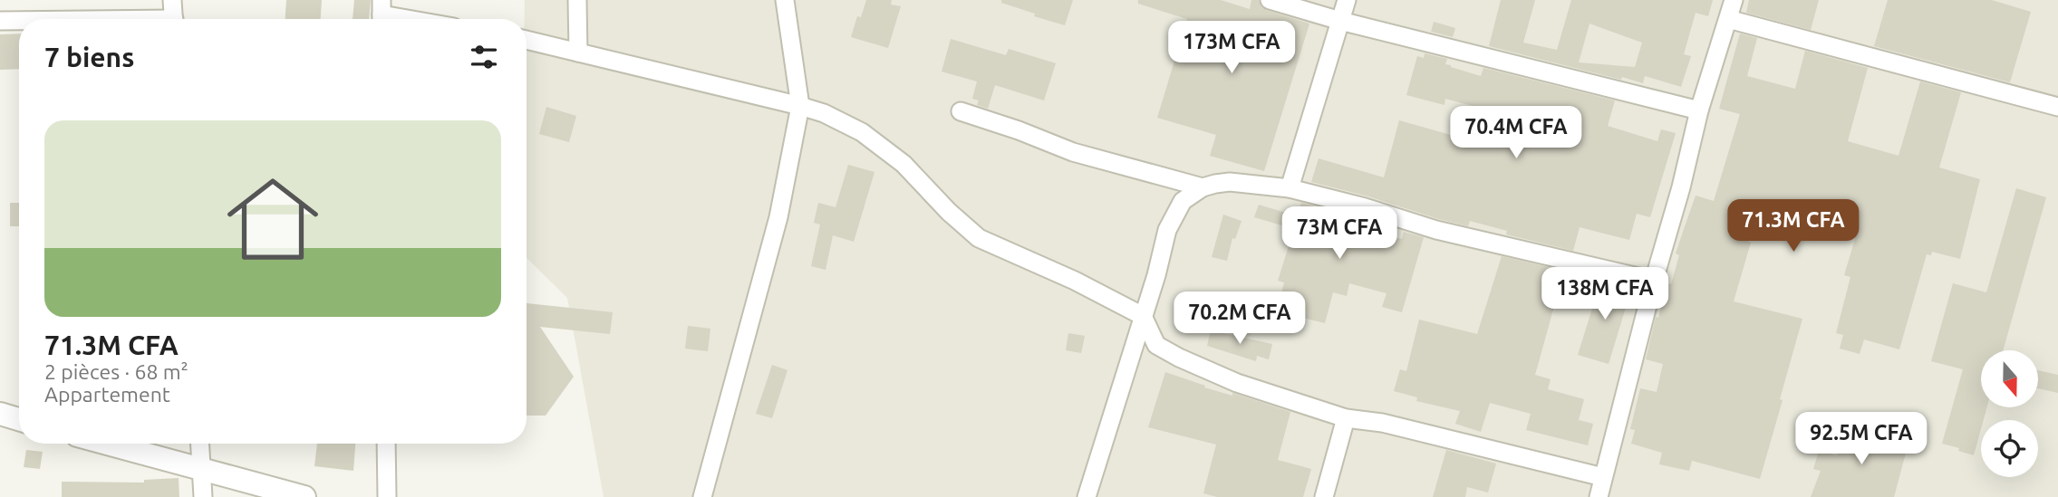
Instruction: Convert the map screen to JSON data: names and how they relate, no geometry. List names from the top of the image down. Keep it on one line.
{"north":"bottom","page":{"heading":"7 biens","price":["173M CFA","70.4M CFA","71.3M CFA","73M CFA","138M CFA","70.2M CFA","92.5M CFA"],"list":[{"name":"71.3M CFA","note":"2 pièces · 68 m² · Appartement"}]}}
